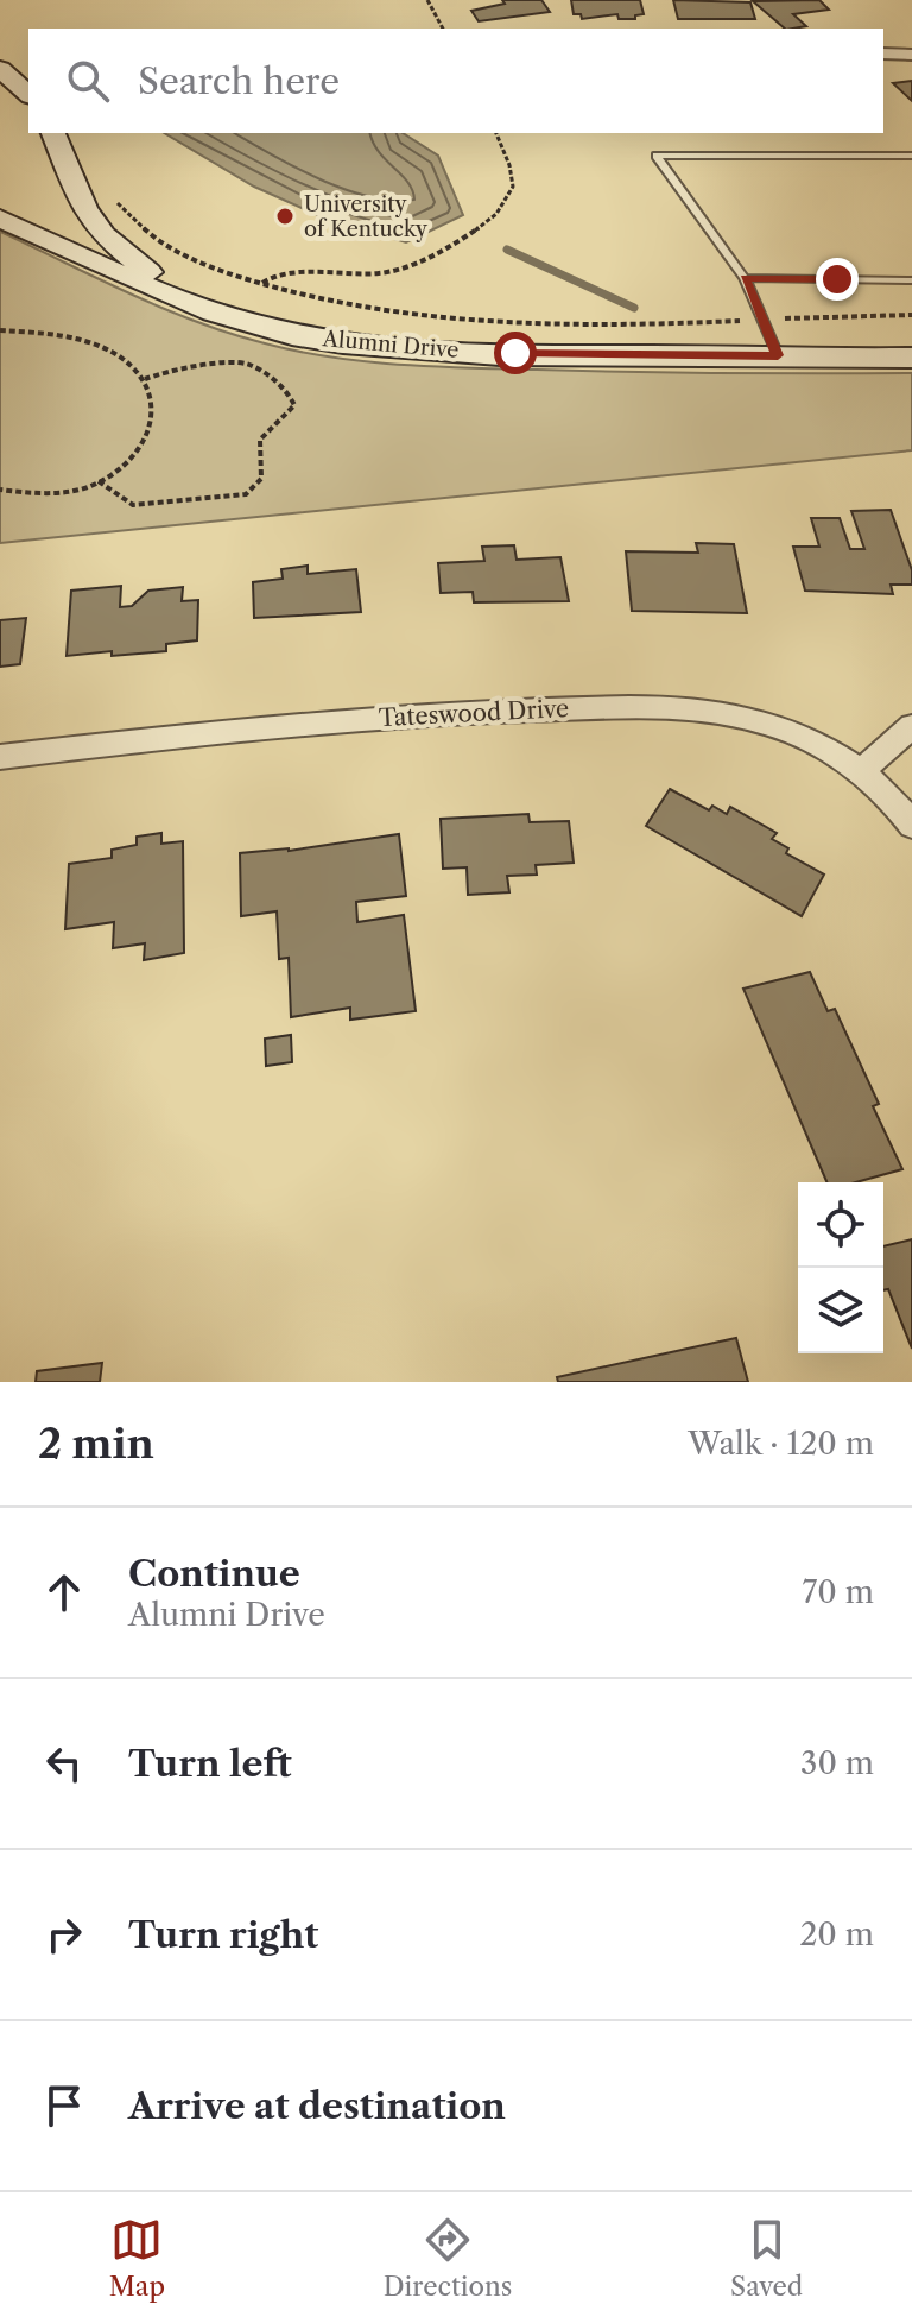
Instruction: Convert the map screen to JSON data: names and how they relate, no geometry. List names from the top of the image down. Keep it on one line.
{"streets":{"main road":["Alumni Drive"],"street":["Tateswood Drive"]},"places":["University of Kentucky"],"page":{"search":"Search here","heading":["2 min","Walk · 120 m"],"list":[["Continue","Alumni Drive","70 m"],["Turn left","30 m"],["Turn right","20 m"],"Arrive at destination"],"nav":["Map","Directions","Saved"]}}
